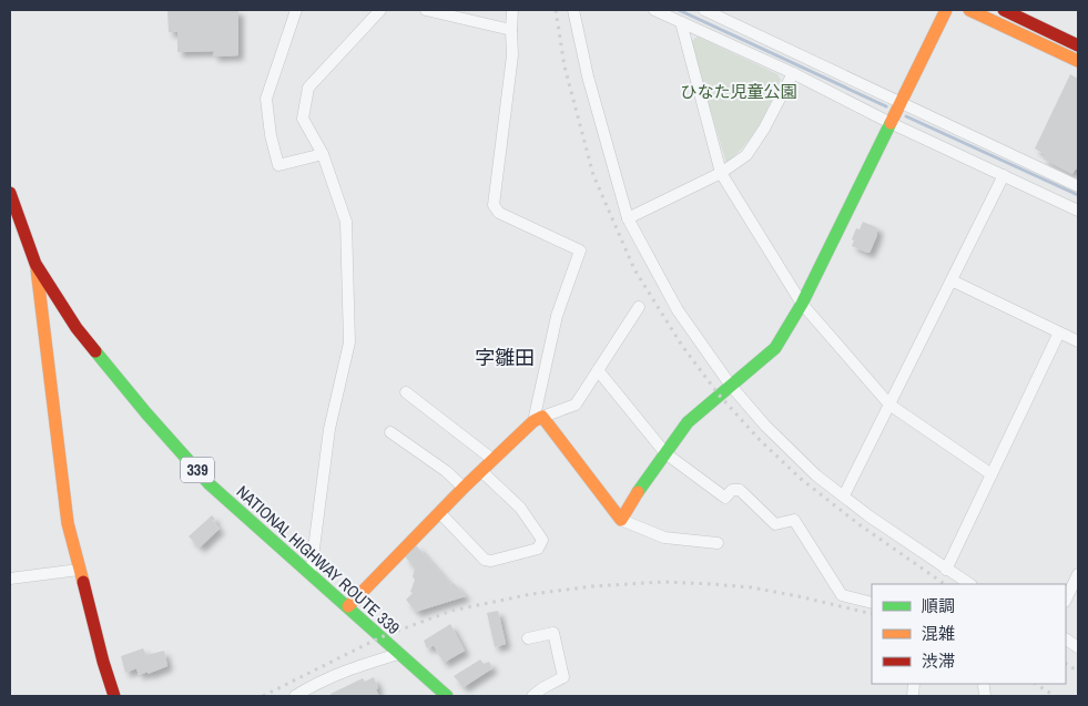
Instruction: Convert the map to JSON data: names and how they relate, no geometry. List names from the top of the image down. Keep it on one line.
{"streets":{"main road":["339","NATIONAL HIGHWAY ROUTE 339"]},"districts":["字雛田"],"parks":["ひなた児童公園"],"legend":["順調","混雑","渋滞"]}
